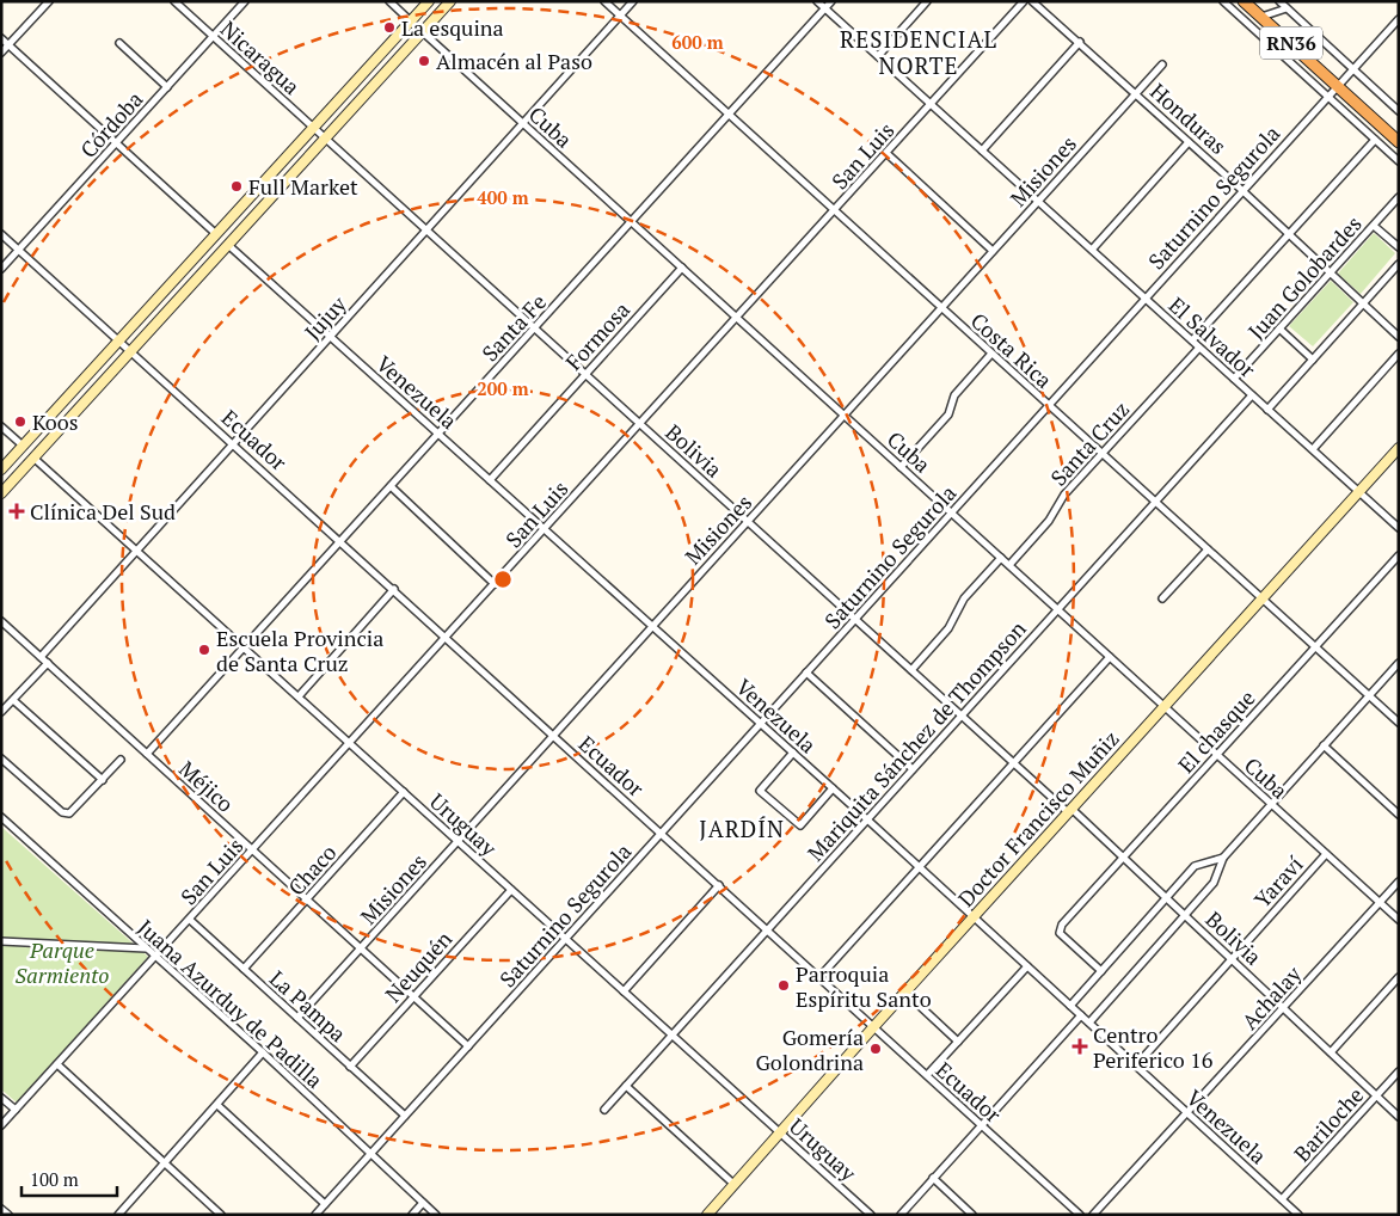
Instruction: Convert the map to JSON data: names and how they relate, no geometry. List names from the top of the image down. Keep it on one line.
{"streets":{"highway":["RN36"],"main road":["Doctor Francisco Muñiz"],"street":["Nicaragua","Honduras","Córdoba","Cuba","San Luis","Misiones","Saturnino Segurola","Juan Golobardes","Jujuy","Santa Fe","Formosa","El Salvador","Costa Rica","Venezuela","Ecuador","Santa Cruz","Bolivia","El chasque","Mariquita Sánchez de Thompson","Méjico","Uruguay","Chaco","Yaraví","Neuquén","Achalay","Juana Azurduy de Padilla","La Pampa","Bariloche"]},"crossings":[["RN36","Saturnino Segurola"],["Nicaragua","Córdoba"],["Nicaragua","Bolivia"],["Honduras","Misiones"],["Honduras","Saturnino Segurola"],["Honduras","Juan Golobardes"],["Córdoba","Ecuador"],["Cuba","San Luis"],["Cuba","Misiones"],["Cuba","Saturnino Segurola"],["Cuba","Jujuy"],["Cuba","Santa Fe"],["Cuba","Formosa"],["Cuba","Santa Cruz"],["Cuba","El chasque"],["Cuba","Mariquita Sánchez de Thompson"],["Cuba","Doctor Francisco Muñiz"],["Cuba","Yaraví"],["Cuba","Achalay"],["San Luis","El Salvador"],["San Luis","Costa Rica"],["San Luis","Venezuela"],["San Luis","Ecuador"],["San Luis","Bolivia"],["San Luis","Méjico"],["San Luis","Uruguay"],["San Luis","Juana Azurduy de Padilla"],["San Luis","La Pampa"],["Misiones","El Salvador"],["Misiones","Costa Rica"],["Misiones","Venezuela"],["Misiones","Ecuador"],["Misiones","Bolivia"],["Misiones","Méjico"],["Misiones","Uruguay"],["Misiones","La Pampa"],["Saturnino Segurola","El Salvador"],["Saturnino Segurola","Costa Rica"],["Saturnino Segurola","Venezuela"],["Saturnino Segurola","Ecuador"],["Saturnino Segurola","Bolivia"],["Saturnino Segurola","Méjico"],["Saturnino Segurola","Uruguay"],["Saturnino Segurola","Juana Azurduy de Padilla"],["Saturnino Segurola","La Pampa"],["Juan Golobardes","El Salvador"],["Jujuy","Costa Rica"],["Jujuy","Venezuela"],["Jujuy","Ecuador"],["Jujuy","Bolivia"],["Jujuy","Méjico"],["Jujuy","Uruguay"],["Santa Fe","El Salvador"],["Santa Fe","Costa Rica"],["Santa Fe","Venezuela"],["Santa Fe","Ecuador"],["Santa Fe","Bolivia"],["Santa Fe","Méjico"],["Santa Fe","Uruguay"],["Formosa","Venezuela"],["Formosa","Bolivia"],["El Salvador","Santa Cruz"],["El Salvador","Mariquita Sánchez de Thompson"],["El Salvador","Doctor Francisco Muñiz"],["Costa Rica","Santa Cruz"],["Costa Rica","El chasque"],["Costa Rica","Mariquita Sánchez de Thompson"],["Costa Rica","Doctor Francisco Muñiz"],["Venezuela","Mariquita Sánchez de Thompson"],["Venezuela","Doctor Francisco Muñiz"],["Venezuela","Yaraví"],["Venezuela","Achalay"],["Venezuela","Bariloche"],["Ecuador","Mariquita Sánchez de Thompson"],["Ecuador","Doctor Francisco Muñiz"],["Bolivia","El chasque"],["Bolivia","Mariquita Sánchez de Thompson"],["Bolivia","Doctor Francisco Muñiz"],["Bolivia","Yaraví"],["Bolivia","Achalay"],["Bolivia","Bariloche"],["Mariquita Sánchez de Thompson","Uruguay"],["Méjico","Chaco"],["Méjico","Neuquén"],["Doctor Francisco Muñiz","Uruguay"],["Uruguay","Chaco"],["Uruguay","Neuquén"],["Chaco","La Pampa"],["Neuquén","La Pampa"]],"districts":["RESIDENCIAL NORTE","JARDÍN"],"parks":["Parque Sarmiento"],"places":{"other":["La esquina","Almacén al Paso","Full Market","Koos","Escuela Provincia de Santa Cruz","Parroquia Espíritu Santo","Gomería Golondrina"],"health":["Clínica Del Sud","Centro Periferico 16"]},"scale_bar":"100 m","rings":["600 m","400 m","200 m"]}
